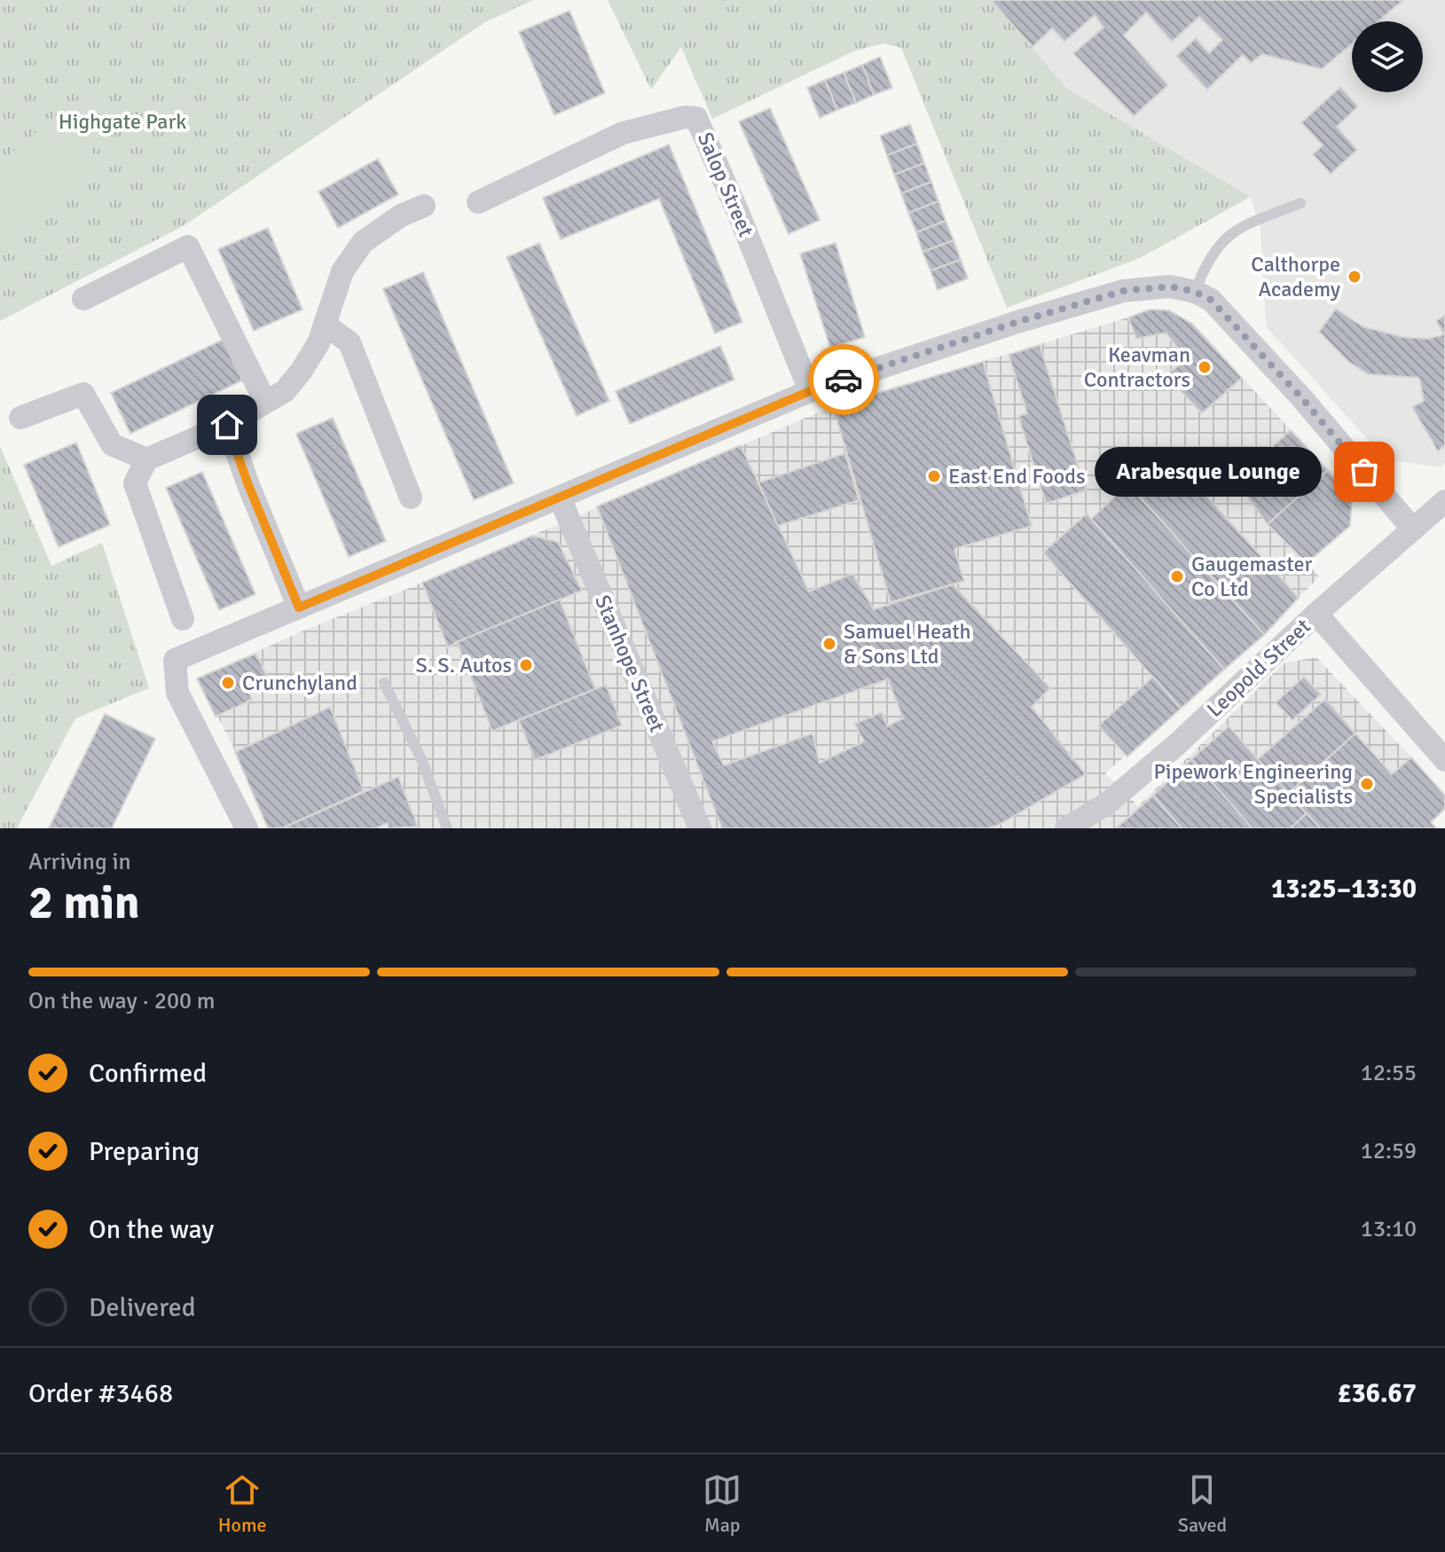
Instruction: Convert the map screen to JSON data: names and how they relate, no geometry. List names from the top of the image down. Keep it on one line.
{"streets":{"street":["Salop Street","Stanhope Street","Leopold Street"]},"parks":["Highgate Park"],"places":["Calthorpe Academy","Keavman Contractors","Arabesque Lounge","East End Foods","Gaugemaster Co Ltd","Samuel Heath & Sons Ltd","S. S. Autos","Crunchyland","Pipework Engineering Specialists"],"page":{"bubble":"Arabesque Lounge","heading":["2 min","Arriving in","13:25–13:30"],"panel":["Order #3468","£36.67"],"bar":"On the way · 200 m","list":[["Confirmed","12:55"],["Preparing","12:59"],["On the way","13:10"],"Delivered"],"tabs":["Home","Map","Saved"]}}
